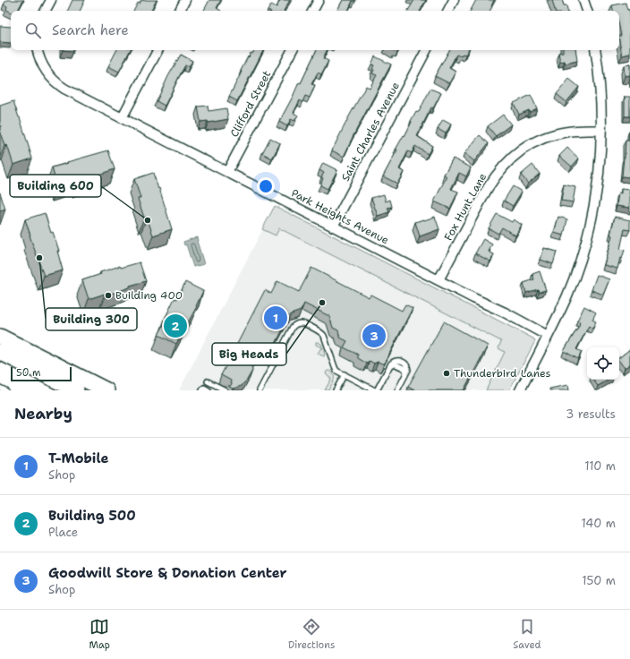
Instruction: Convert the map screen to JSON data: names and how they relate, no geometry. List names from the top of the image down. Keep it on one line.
{"streets":{"street":["Clifford Street","Saint Charles Avenue","Fox Hunt Lane","Park Heights Avenue"]},"crossings":[["Clifford Street","Park Heights Avenue"],["Saint Charles Avenue","Park Heights Avenue"],["Fox Hunt Lane","Park Heights Avenue"]],"places":["Building 600","Building 300","Building 400","Big Heads","Thunderbird Lanes"],"scale_bar":"50 m","page":{"search":"Search here","pins":["1","2","3"],"scale":"50 m","heading":["Nearby","3 results"],"list":[{"mark":"1","name":"T-Mobile","note":"Shop","value":"110 m"},{"mark":"2","name":"Building 500","note":"Place","value":"140 m"},{"mark":"3","name":"Goodwill Store & Donation Center","note":"Shop","value":"150 m"}],"nav":["Map","Directions","Saved"]}}
